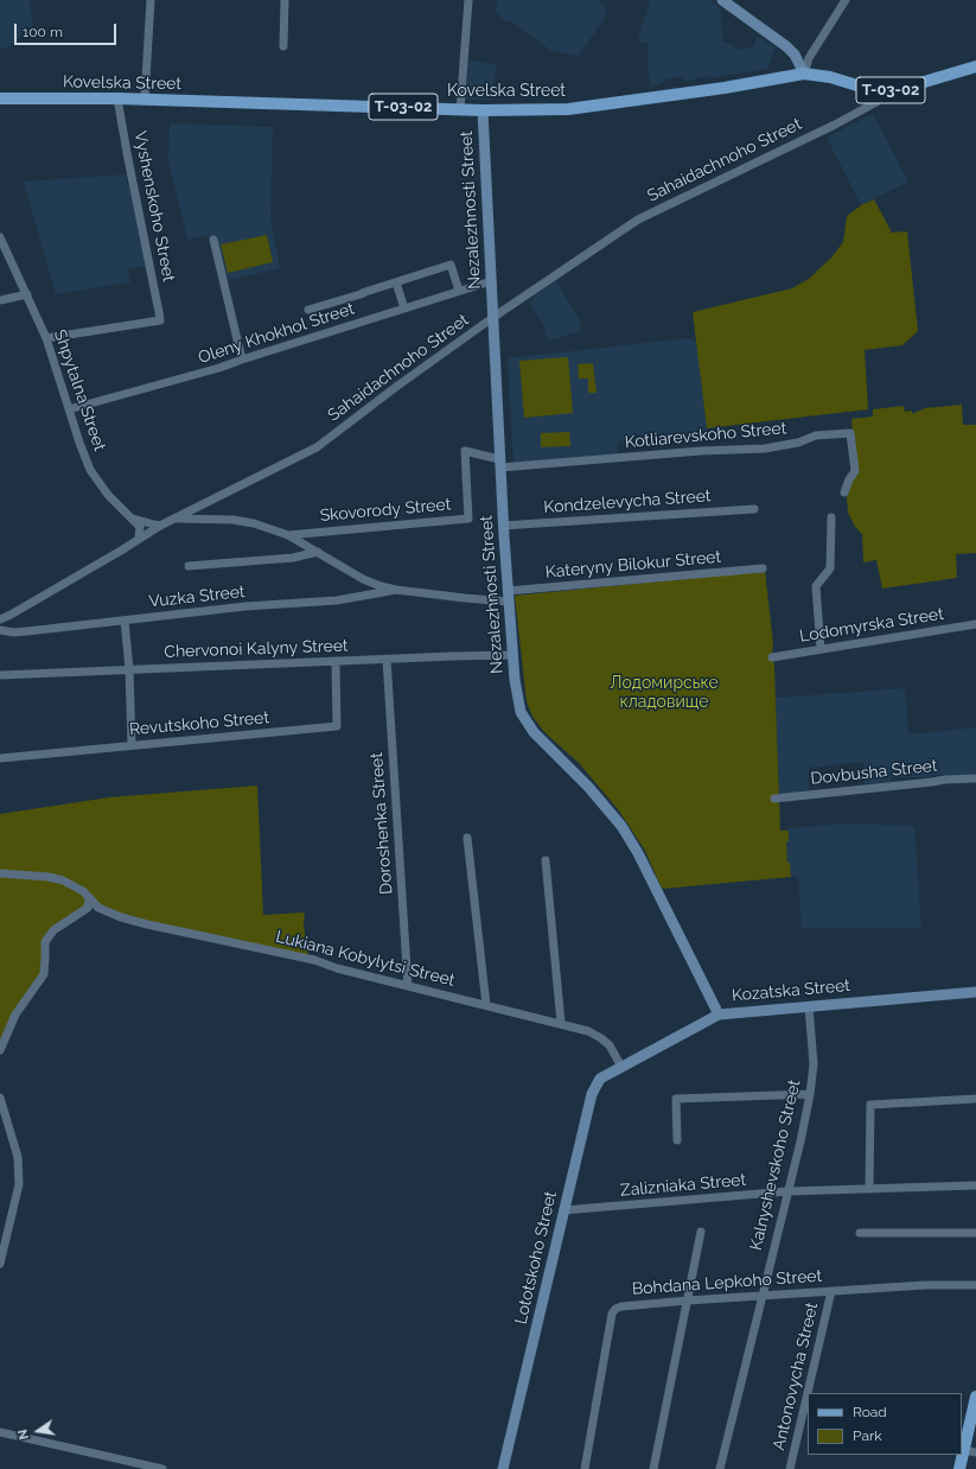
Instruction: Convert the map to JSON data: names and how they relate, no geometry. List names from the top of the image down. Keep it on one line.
{"streets":{"main road":["Kovelska Street","Т-03-02"],"street":["Sahaidachnoho Street","Vyshenskoho Street","Nezalezhnosti Street","Oleny Khokhol Street","Shpytalna Street","Kotliarevskoho Street","Kondzelevycha Street","Skovorody Street","Kateryny Bilokur Street","Vuzka Street","Lodomyrska Street","Chervonoi Kalyny Street","Revutskoho Street","Dovbusha Street","Doroshenka Street","Lukiana Kobylytsi Street","Kozatska Street","Kalnyshevskoho Street","Zalizniaka Street","Lototskoho Street","Bohdana Lepkoho Street","Antonovycha Street"]},"crossings":[["Kovelska Street","Sahaidachnoho Street"],["Kovelska Street","Vyshenskoho Street"],["Kovelska Street","Nezalezhnosti Street"],["Sahaidachnoho Street","Nezalezhnosti Street"],["Sahaidachnoho Street","Shpytalna Street"],["Vyshenskoho Street","Shpytalna Street"],["Nezalezhnosti Street","Oleny Khokhol Street"],["Nezalezhnosti Street","Kotliarevskoho Street"],["Nezalezhnosti Street","Kondzelevycha Street"],["Nezalezhnosti Street","Skovorody Street"],["Nezalezhnosti Street","Kateryny Bilokur Street"],["Nezalezhnosti Street","Chervonoi Kalyny Street"],["Nezalezhnosti Street","Kozatska Street"],["Oleny Khokhol Street","Shpytalna Street"],["Kotliarevskoho Street","Skovorody Street"],["Kateryny Bilokur Street","Vuzka Street"],["Chervonoi Kalyny Street","Revutskoho Street"],["Chervonoi Kalyny Street","Doroshenka Street"],["Doroshenka Street","Lukiana Kobylytsi Street"],["Lukiana Kobylytsi Street","Kozatska Street"],["Lukiana Kobylytsi Street","Lototskoho Street"],["Kozatska Street","Kalnyshevskoho Street"],["Kozatska Street","Lototskoho Street"],["Kalnyshevskoho Street","Zalizniaka Street"],["Kalnyshevskoho Street","Bohdana Lepkoho Street"],["Zalizniaka Street","Lototskoho Street"],["Bohdana Lepkoho Street","Antonovycha Street"]],"parks":["Лодомирське кладовище"],"legend":["Road","Park"],"scale_bar":"100 m","north":"left"}
